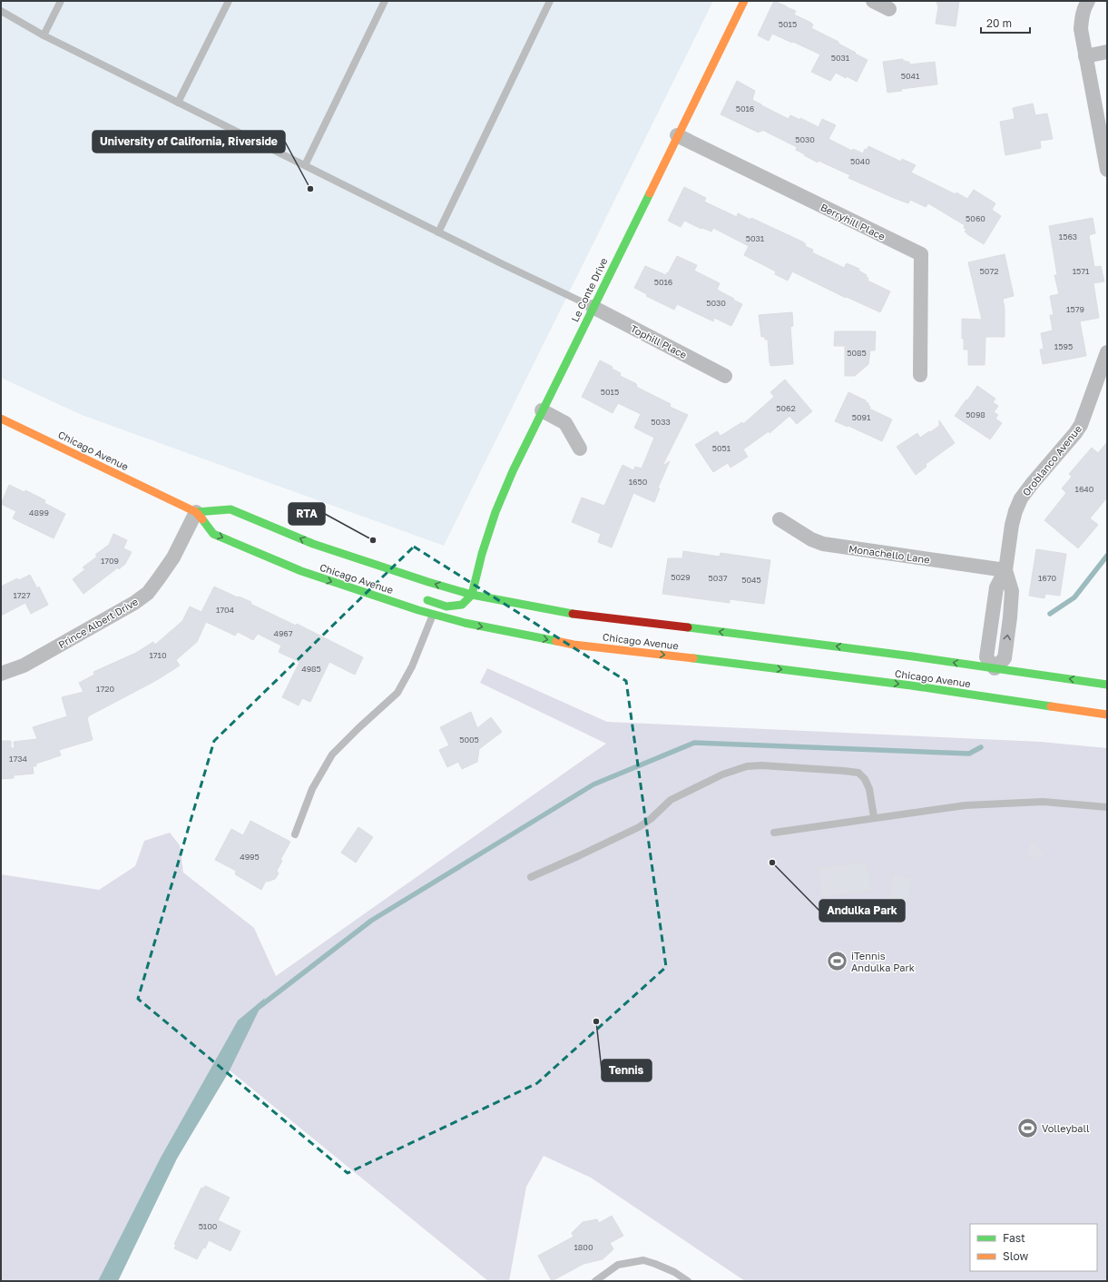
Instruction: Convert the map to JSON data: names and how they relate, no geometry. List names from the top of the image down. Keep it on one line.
{"streets":{"main road":["Le Conte Drive","Chicago Avenue"],"street":["Berryhill Place","Tophill Place","Oroblanco Avenue","Monachello Lane","Prince Albert Drive"]},"crossings":[["Berryhill Place","Le Conte Drive"],["Le Conte Drive","Tophill Place"],["Le Conte Drive","Chicago Avenue"],["Chicago Avenue","Oroblanco Avenue"],["Chicago Avenue","Prince Albert Drive"],["Oroblanco Avenue","Monachello Lane"]],"places":{"other":["University of California, Riverside","RTA","Andulka Park","Tennis"],"sports":["iTennis Andulka Park","Volleyball"]},"house_numbers":["5015","5031","5041","5016","5030","5040","5060","1563","5031","5072","1571","5016","5030","1579","1595","5085","5015","5062","5098","5091","5033","5051","1650","1640","4899","1709","5029","5037","1670","5045","1727","1704","4967","1710","4985","1720","5005","1734","4995","5100","1800"],"legend":["Fast","Slow"],"scale_bar":"20 m"}
